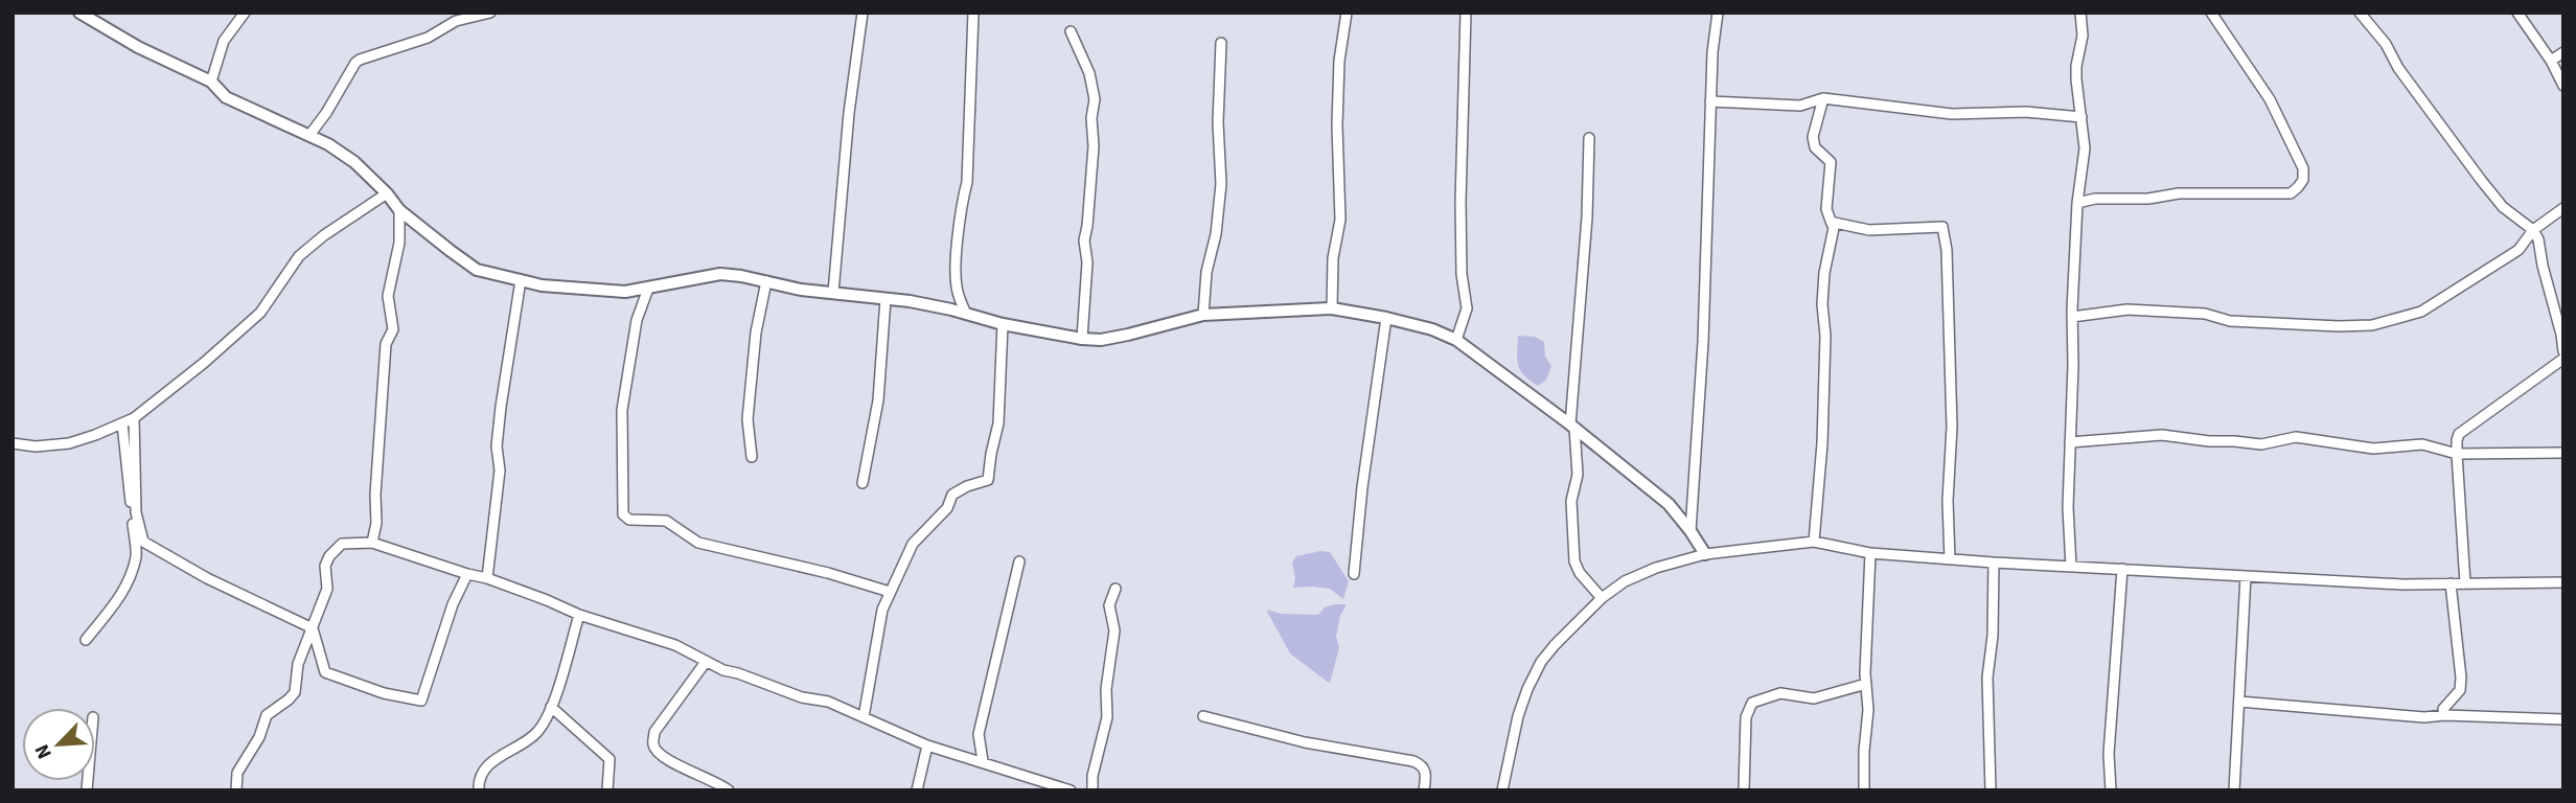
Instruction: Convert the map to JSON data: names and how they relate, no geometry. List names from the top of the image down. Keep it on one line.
{"north":"bottom left"}
